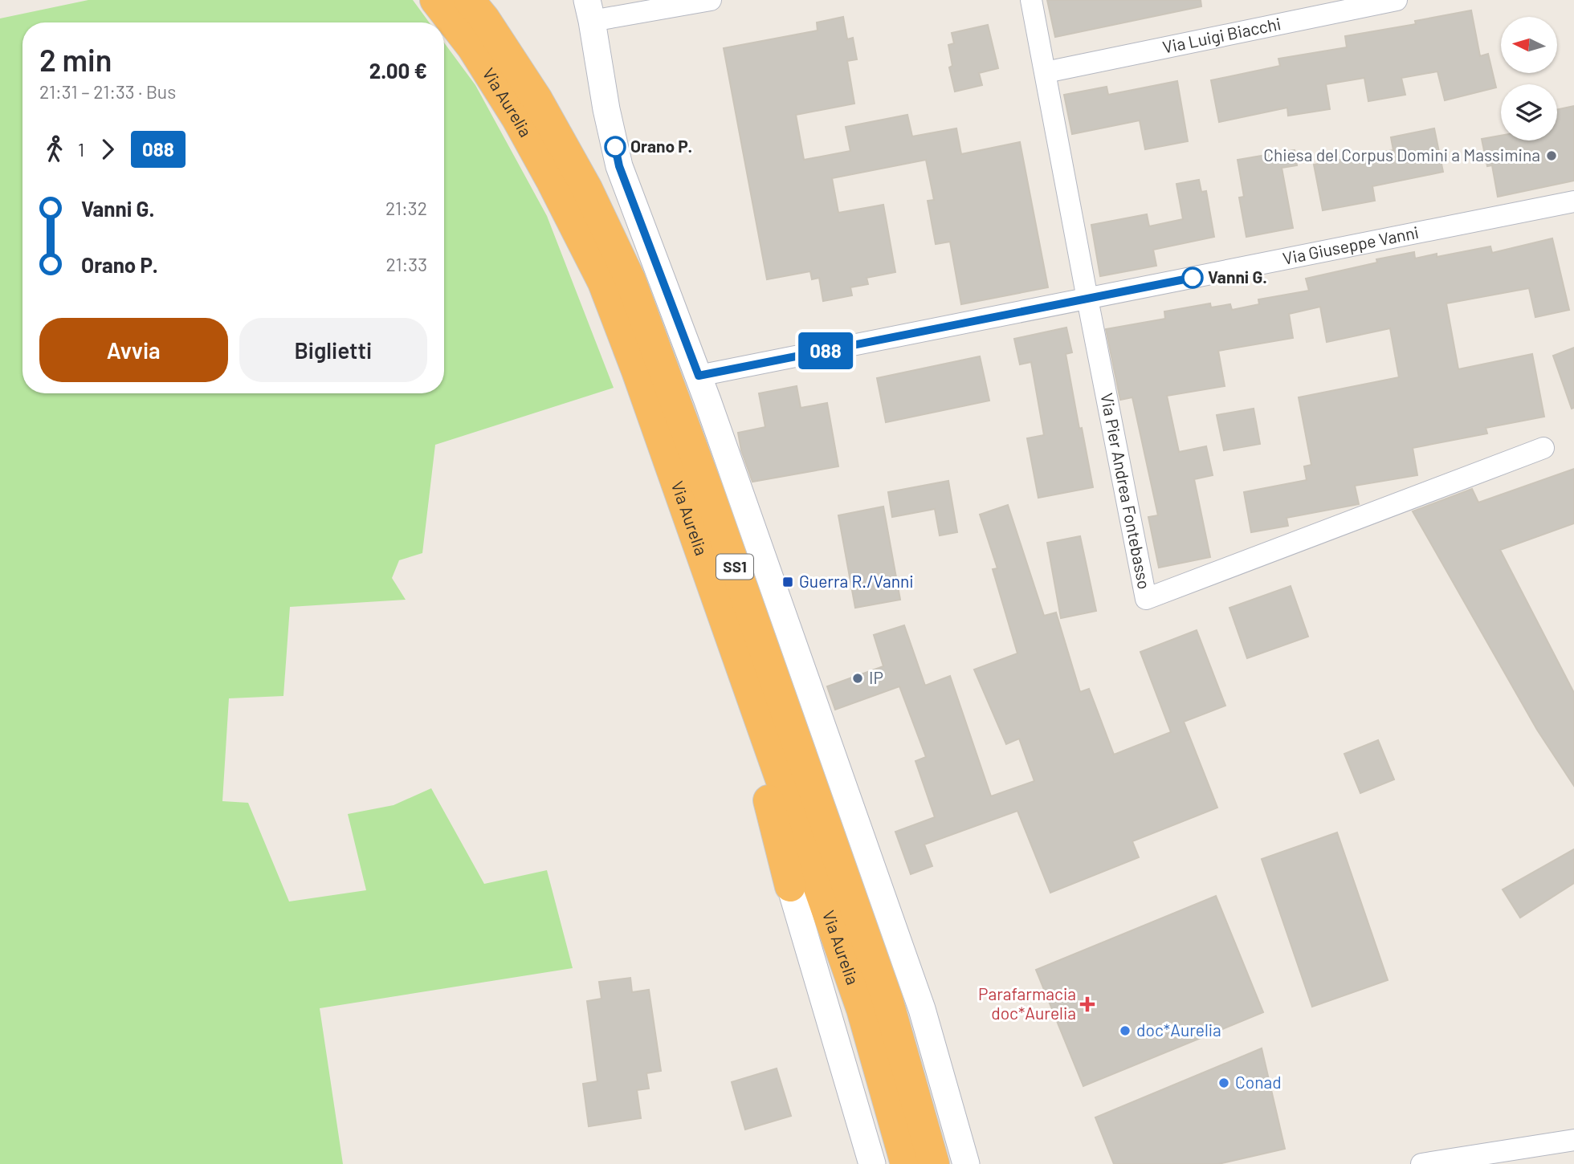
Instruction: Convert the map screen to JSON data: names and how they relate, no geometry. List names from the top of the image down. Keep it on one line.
{"streets":{"highway":["Via Aurelia","SS1"],"street":["Via Luigi Biacchi","Via Giuseppe Vanni","Via Pier Andrea Fontebasso"]},"crossings":[["Via Luigi Biacchi","Via Pier Andrea Fontebasso"],["Via Giuseppe Vanni","Via Pier Andrea Fontebasso"]],"places":{"other":["Orano P.","Chiesa del Corpus Domini a Massimina","Vanni G.","IP","doc*Aurelia","Conad"],"transit":["Guerra R./Vanni"],"health":["Parafarmacia doc*Aurelia"]},"lines":["bus line 088"],"north":"left","page":{"on_map":"088","heading":["2 min","21:31 – 21:33 · Bus","2.00 €"],"legs":["1","088"],"list":[{"name":"Vanni G.","value":"21:32"},{"name":"Orano P.","value":"21:33"}],"buttons":["Avvia","Biglietti"]}}
